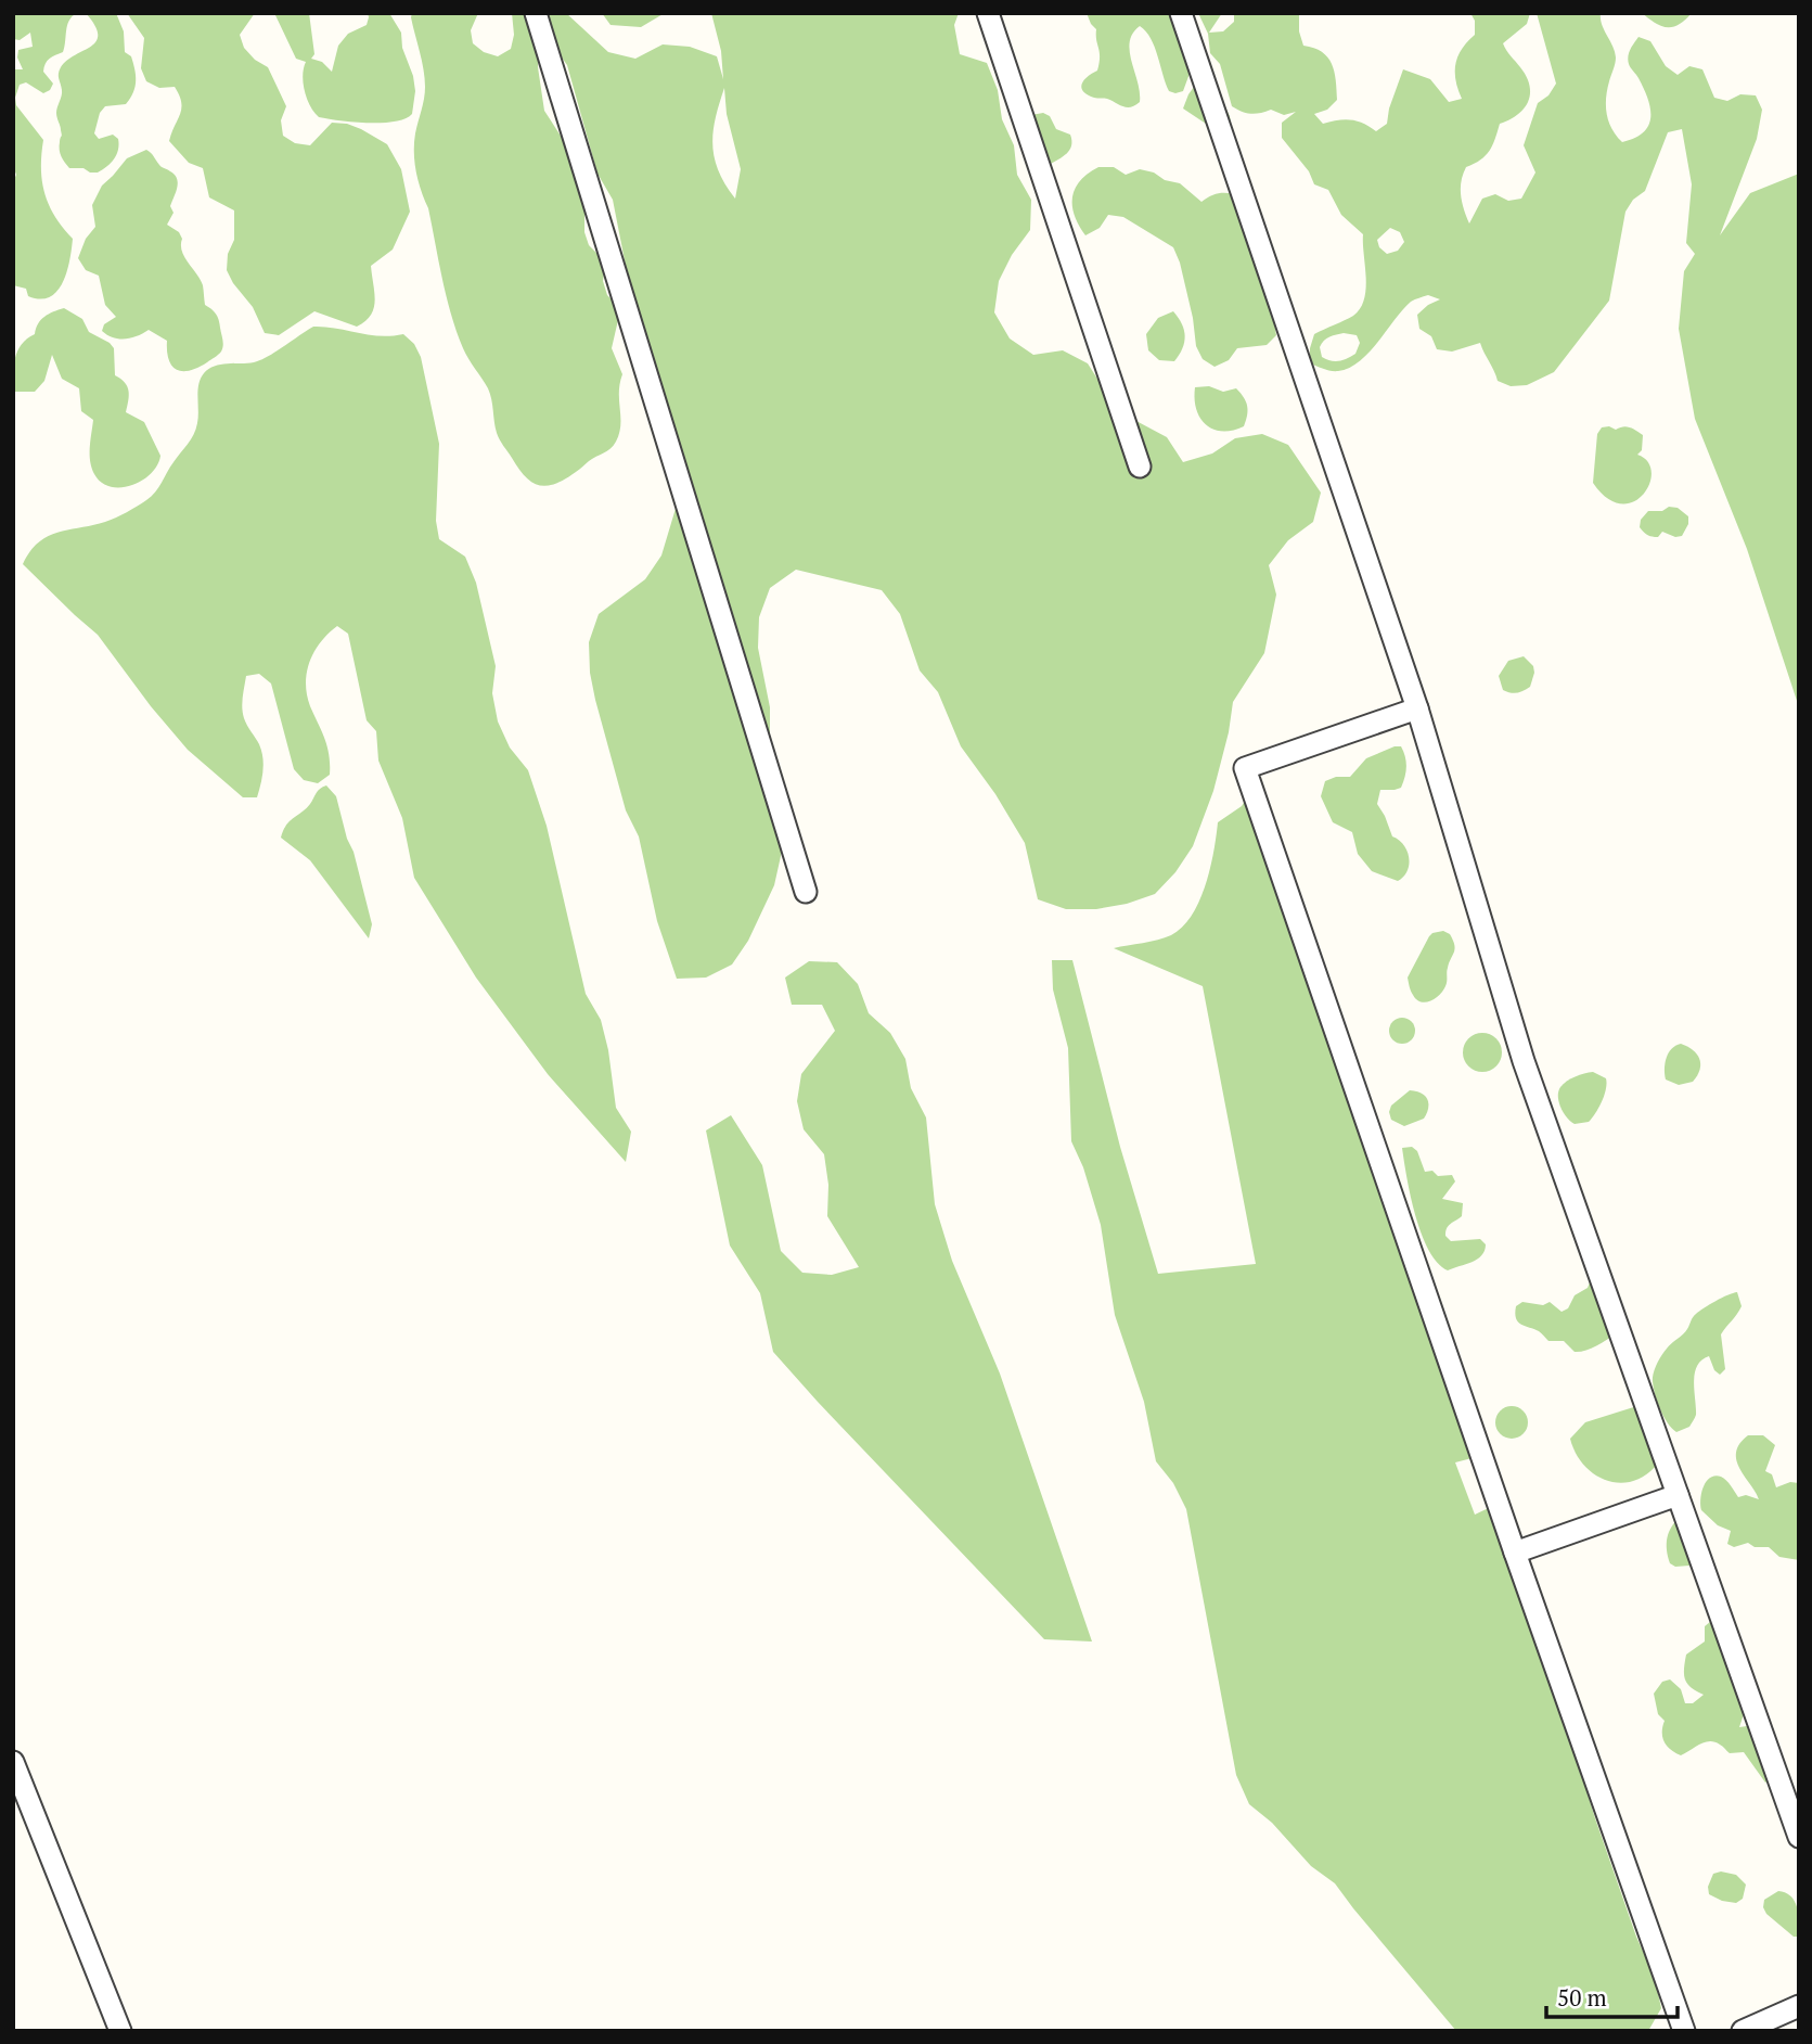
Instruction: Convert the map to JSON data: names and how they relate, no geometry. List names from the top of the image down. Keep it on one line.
{"scale_bar":"50 m"}
